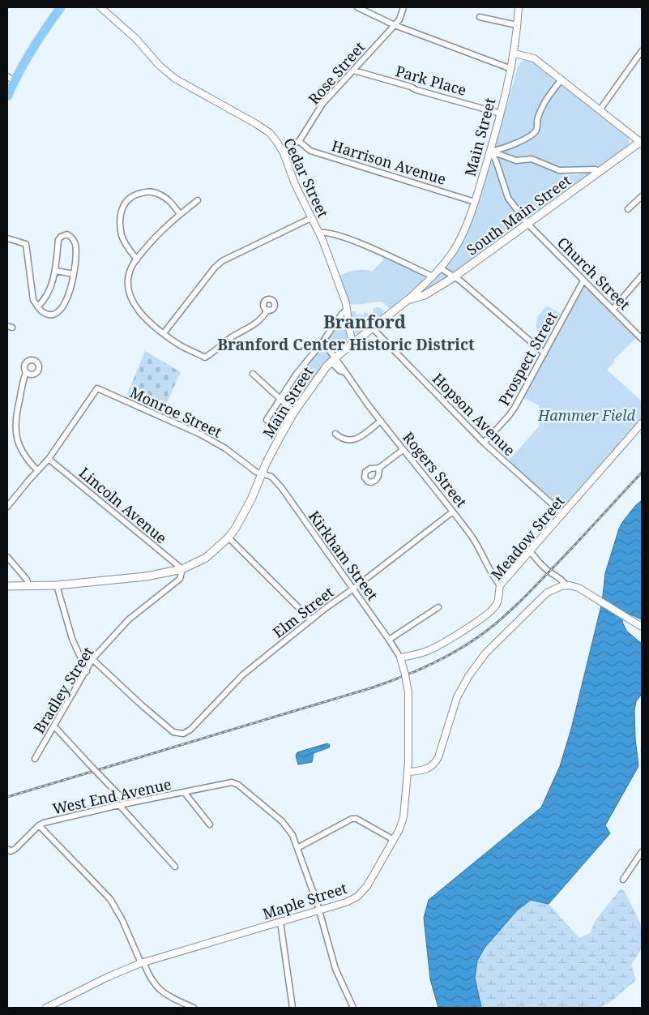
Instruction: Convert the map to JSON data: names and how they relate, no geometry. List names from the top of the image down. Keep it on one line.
{"streets":{"main road":["Main Street","South Main Street"],"street":["Rose Street","Park Place","Harrison Avenue","Cedar Street","Church Street","Prospect Street","Monroe Street","Hopson Avenue","Rogers Street","Lincoln Avenue","Meadow Street","Kirkham Street","Elm Street","Bradley Street","West End Avenue","Maple Street"]},"crossings":[["Rose Street","Park Place"],["Rose Street","Harrison Avenue"],["Rose Street","Cedar Street"],["Park Place","Main Street"],["Main Street","Harrison Avenue"],["Main Street","Cedar Street"],["Main Street","South Main Street"],["Main Street","Church Street"],["Main Street","Monroe Street"],["Main Street","Hopson Avenue"],["Main Street","Rogers Street"],["Main Street","Lincoln Avenue"],["Main Street","Kirkham Street"],["Main Street","Bradley Street"],["South Main Street","Church Street"],["Church Street","Prospect Street"],["Prospect Street","Hopson Avenue"],["Monroe Street","Lincoln Avenue"],["Monroe Street","Kirkham Street"],["Hopson Avenue","Meadow Street"],["Rogers Street","Meadow Street"],["Rogers Street","Elm Street"],["Lincoln Avenue","Bradley Street"],["Meadow Street","Kirkham Street"],["Meadow Street","Maple Street"],["Kirkham Street","Elm Street"],["Kirkham Street","Maple Street"],["Elm Street","Bradley Street"]],"districts":["Branford","Branford Center Historic District"],"parks":["Hammer Field"]}
